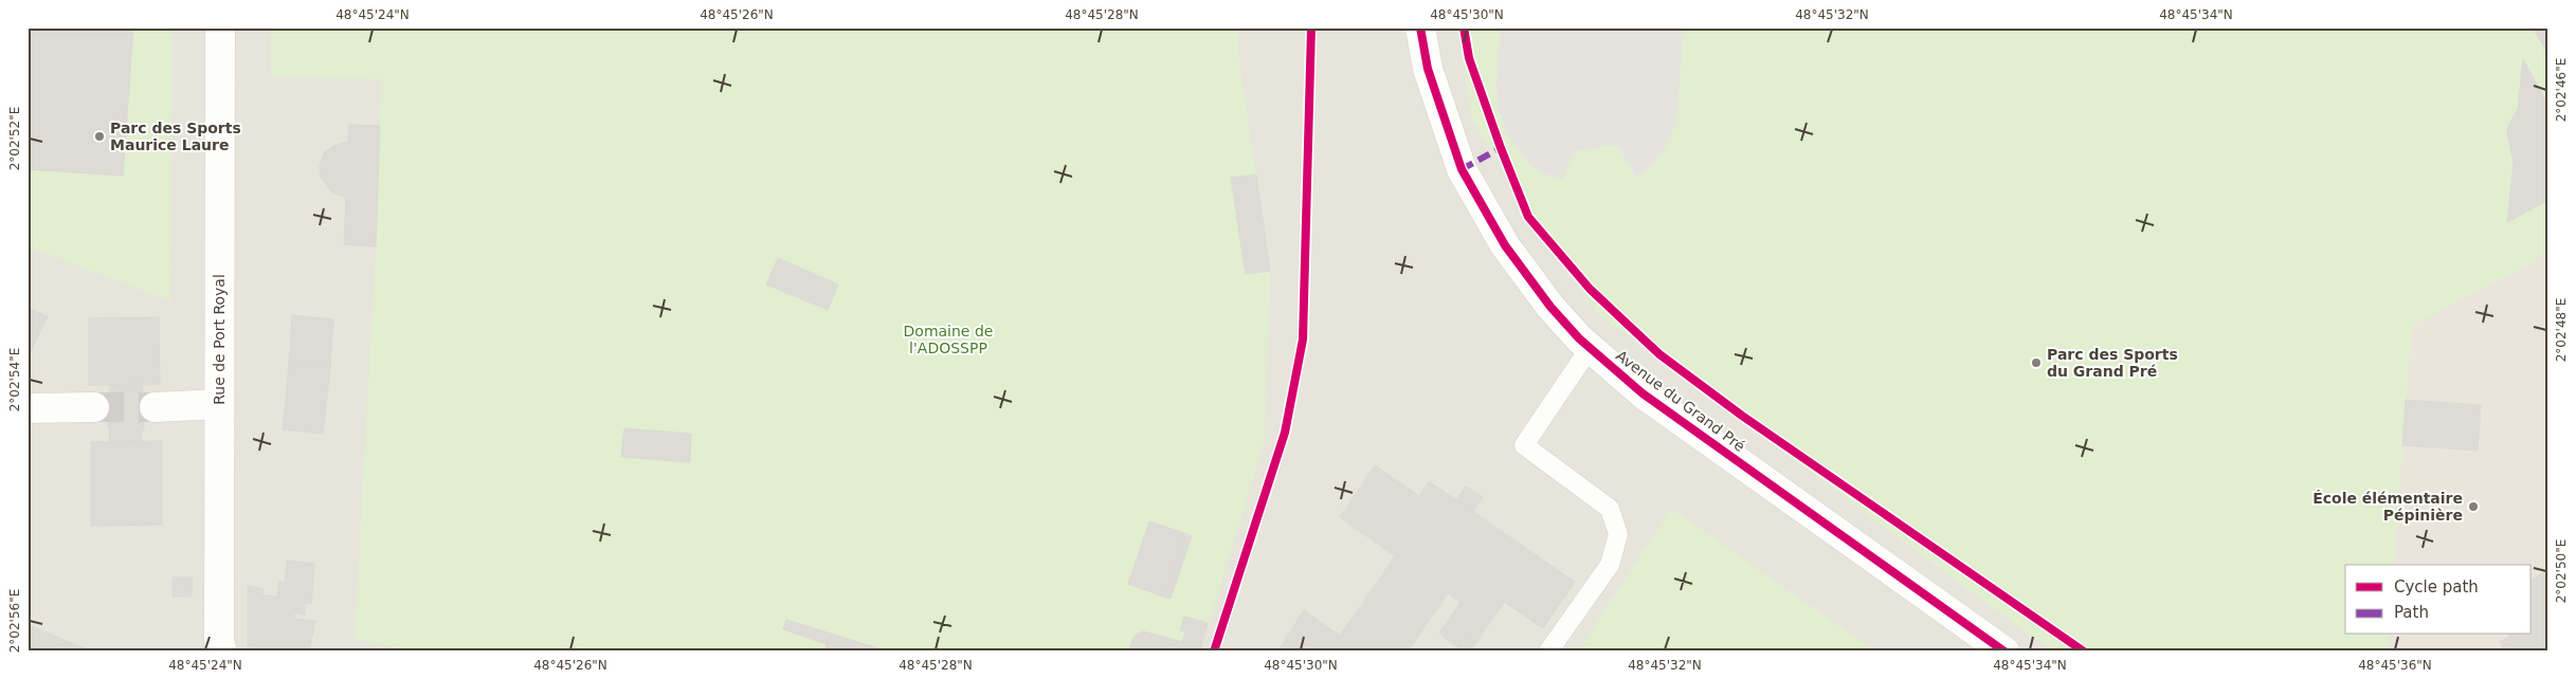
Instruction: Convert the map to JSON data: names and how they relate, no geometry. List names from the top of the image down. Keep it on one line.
{"streets":{"street":["Rue de Port Royal","Avenue du Grand Pré"]},"parks":["Domaine de l'ADOSSPP"],"places":["Parc des Sports Maurice Laure","Parc des Sports du Grand Pré","École élémentaire Pépinière"],"legend":["Cycle path","Path"],"coordinates":["48°45'24\"N","48°45'26\"N","48°45'28\"N","48°45'30\"N","48°45'32\"N","48°45'34\"N","2°02'46\"E","2°02'52\"E","2°02'48\"E","2°02'54\"E","2°02'50\"E","2°02'56\"E","48°45'36\"N"]}
